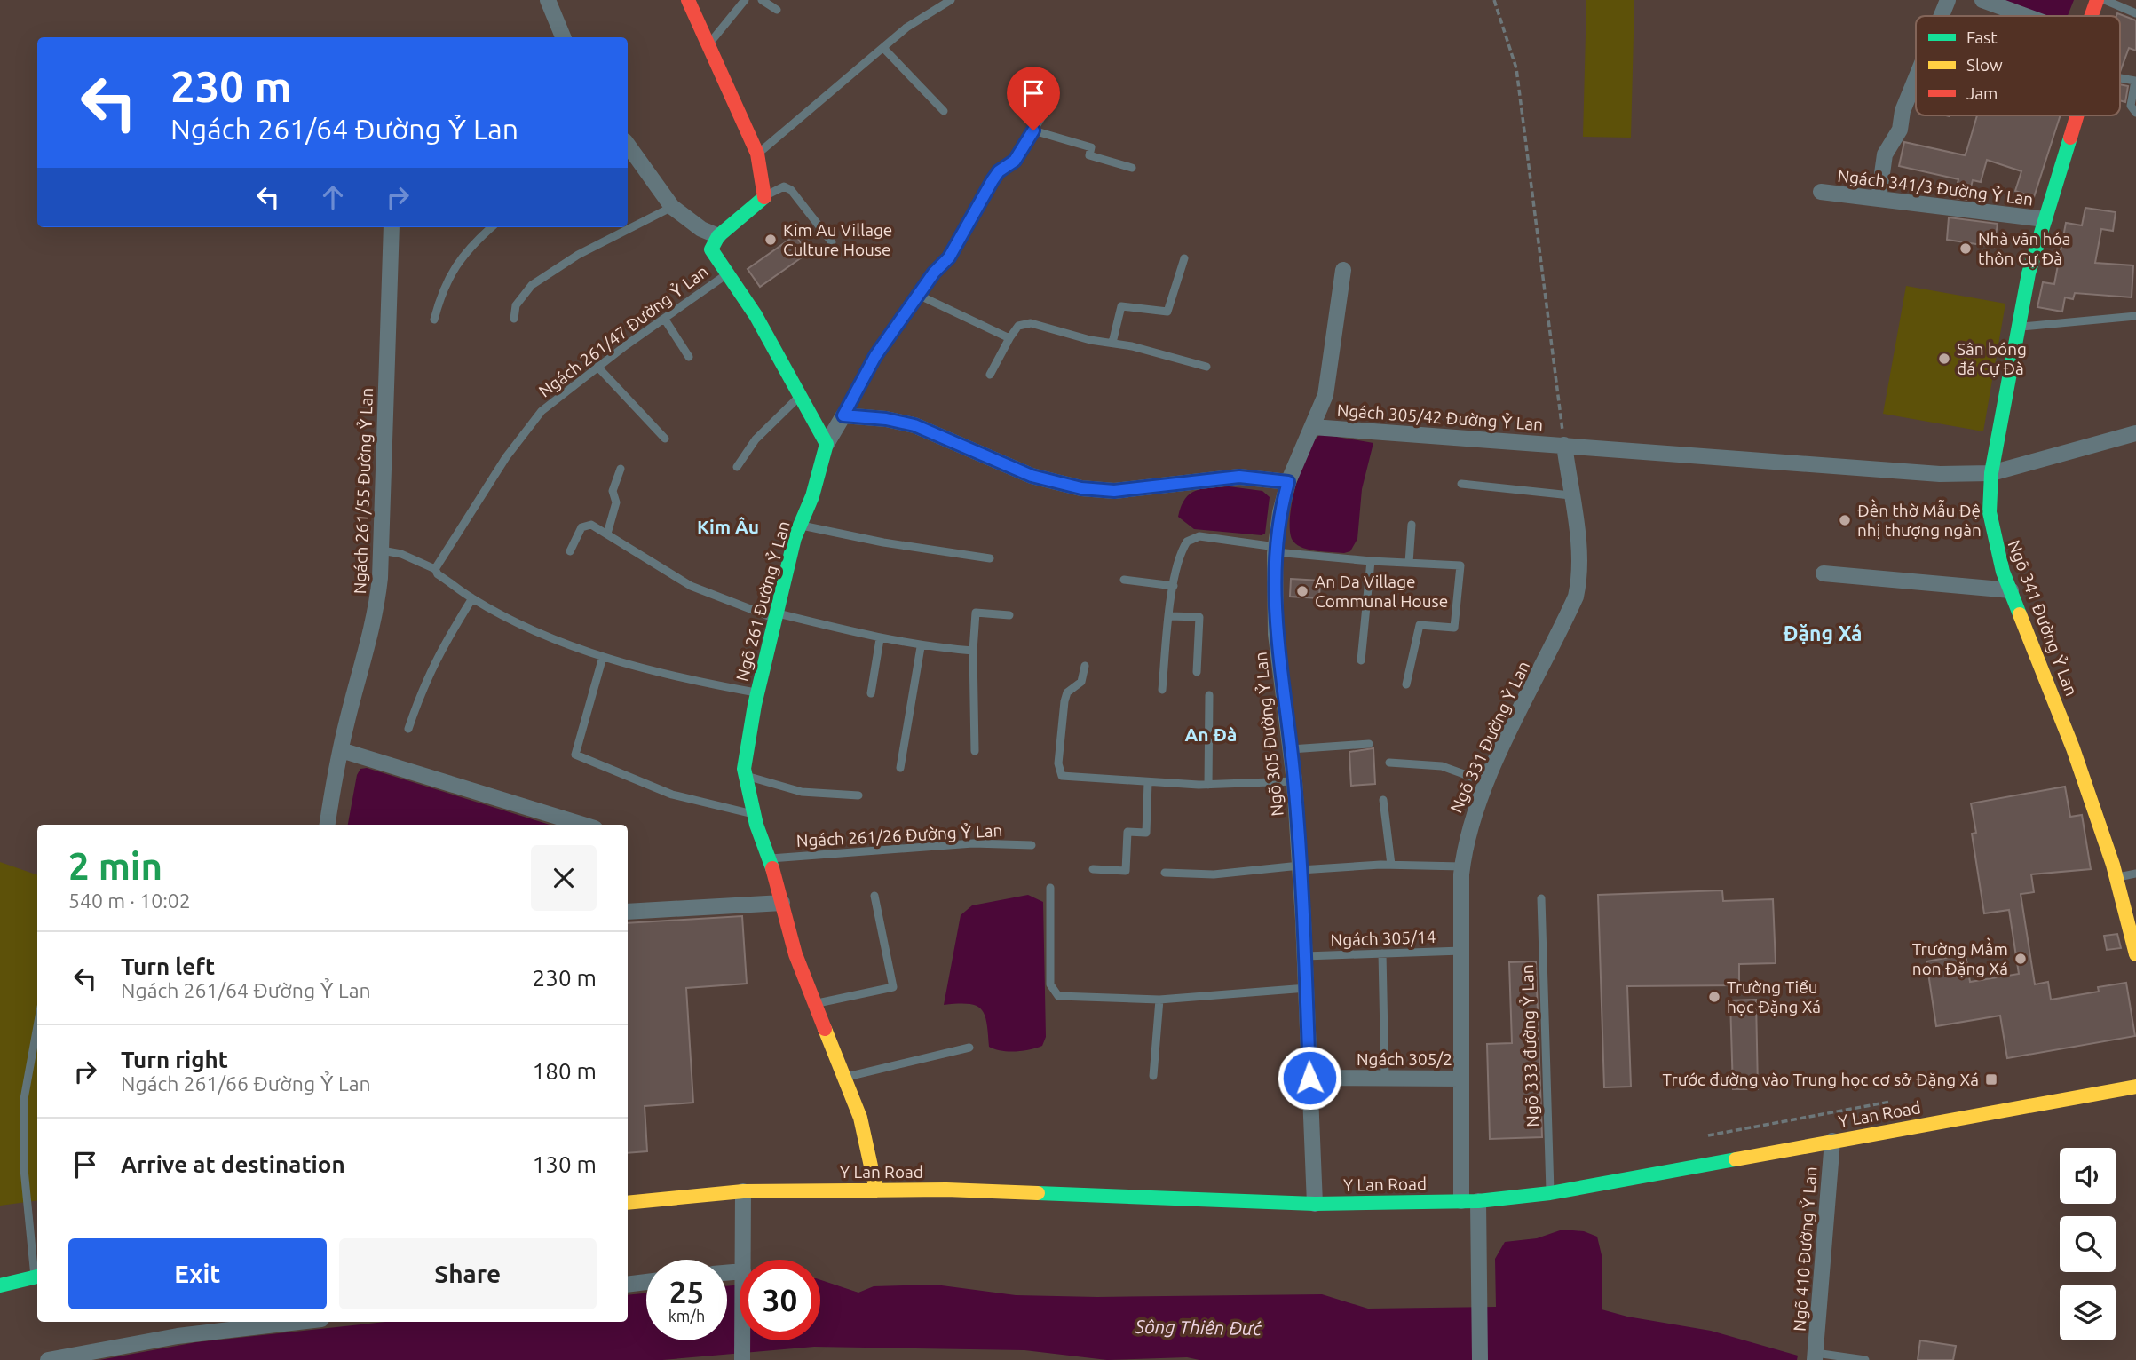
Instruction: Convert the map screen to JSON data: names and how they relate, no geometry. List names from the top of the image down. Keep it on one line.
{"streets":{"street":["Ngách 341/3 Đường Ỷ Lan","Ngách 305/42 Đường Ỷ Lan","Ngách 261/55 Đường Ỷ Lan","Ngõ 261 Đường Ỷ Lan","Ngõ 341 Đường Ỷ Lan","Ngõ 305 Đường Ỷ Lan","Ngõ 331 Đường Ỷ Lan","Ngách 305/2","Y Lan Road","Ngõ 410 Đường Ỷ Lan"],"lane":["Ngách 261/47 Đường Ỷ Lan","Ngách 261/26 Đường Ỷ Lan","Ngách 305/14","Ngõ 333 đường Ỷ Lan"]},"crossings":[["Ngách 341/3 Đường Ỷ Lan","Ngõ 341 Đường Ỷ Lan"],["Ngách 305/42 Đường Ỷ Lan","Ngõ 341 Đường Ỷ Lan"],["Ngách 305/42 Đường Ỷ Lan","Ngõ 305 Đường Ỷ Lan"],["Ngách 305/42 Đường Ỷ Lan","Ngõ 331 Đường Ỷ Lan"],["Ngõ 261 Đường Ỷ Lan","Ngách 261/26 Đường Ỷ Lan"],["Ngõ 261 Đường Ỷ Lan","Y Lan Road"],["Ngõ 305 Đường Ỷ Lan","Ngách 305/14"],["Ngõ 305 Đường Ỷ Lan","Ngách 305/2"],["Ngõ 305 Đường Ỷ Lan","Y Lan Road"],["Ngõ 331 Đường Ỷ Lan","Ngách 305/14"],["Ngõ 331 Đường Ỷ Lan","Ngách 305/2"],["Ngõ 331 Đường Ỷ Lan","Y Lan Road"],["Ngõ 333 đường Ỷ Lan","Y Lan Road"],["Y Lan Road","Ngõ 410 Đường Ỷ Lan"]],"districts":["Kim Âu","Đặng Xá","An Đà"],"water":["Sông Thiên Đức"],"places":{"other":["Kim Au Village Culture House","Nhà văn hóa thôn Cự Đà","Sân bóng đá Cự Đà","Đền thờ Mẫu Đệ nhị thượng ngàn","An Da Village Communal House","Trường Mầm non Đặng Xá","Trường Tiểu học Đặng Xá"],"transit":["Trước đường vào Trung học cơ sở Đặng Xá"]},"legend":["Fast","Slow","Jam"],"page":{"turn":["230 m","Ngách 261/64 Đường Ỷ Lan"],"heading":["2 min","540 m · 10:02"],"list":[{"name":"Turn left","note":"Ngách 261/64 Đường Ỷ Lan","value":"230 m"},{"name":"Turn right","note":"Ngách 261/66 Đường Ỷ Lan","value":"180 m"},{"name":"Arrive at destination","value":"130 m"}],"buttons":["Exit","Share"],"speed":"25 km/h","limit":"30"}}
